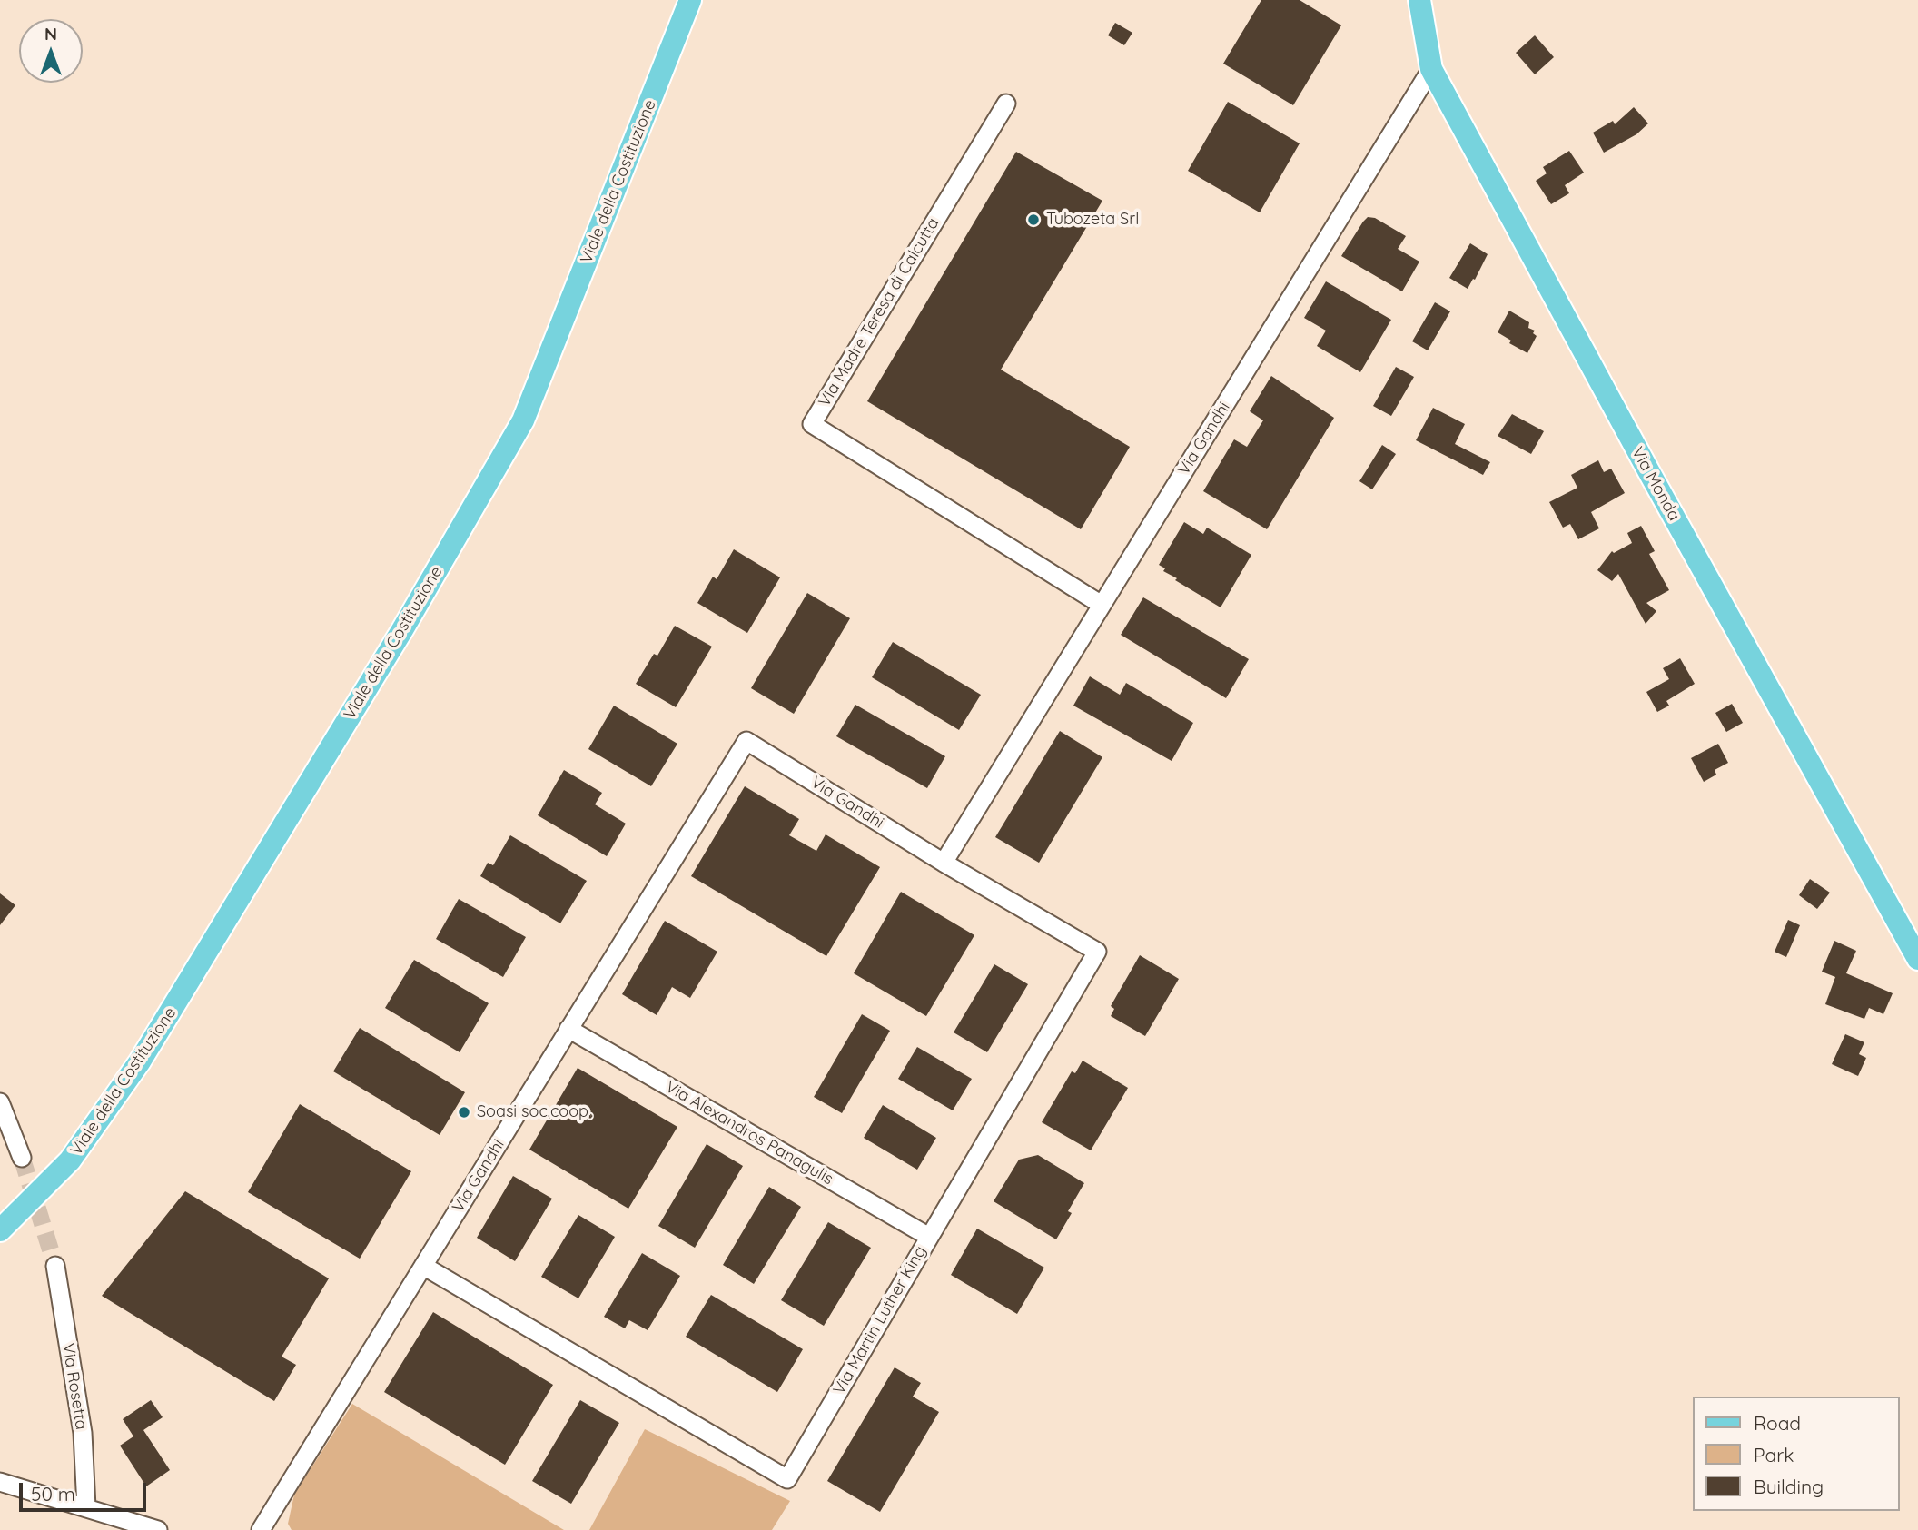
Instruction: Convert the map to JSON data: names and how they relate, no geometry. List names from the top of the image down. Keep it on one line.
{"streets":{"main road":["Viale della Costituzione","Via Monda"],"street":["Via Madre Teresa di Calcutta","Via Gandhi","Via Alexandros Panagulis","Via Martin Luther King","Via Rosetta"]},"crossings":[["Via Madre Teresa di Calcutta","Via Gandhi"],["Via Gandhi","Via Monda"],["Via Gandhi","Via Alexandros Panagulis"],["Via Gandhi","Via Martin Luther King"],["Via Alexandros Panagulis","Via Martin Luther King"]],"places":["Tubozeta Srl","Soasi soc.coop."],"legend":["Road","Park","Building"],"scale_bar":"50 m","north":"top"}
